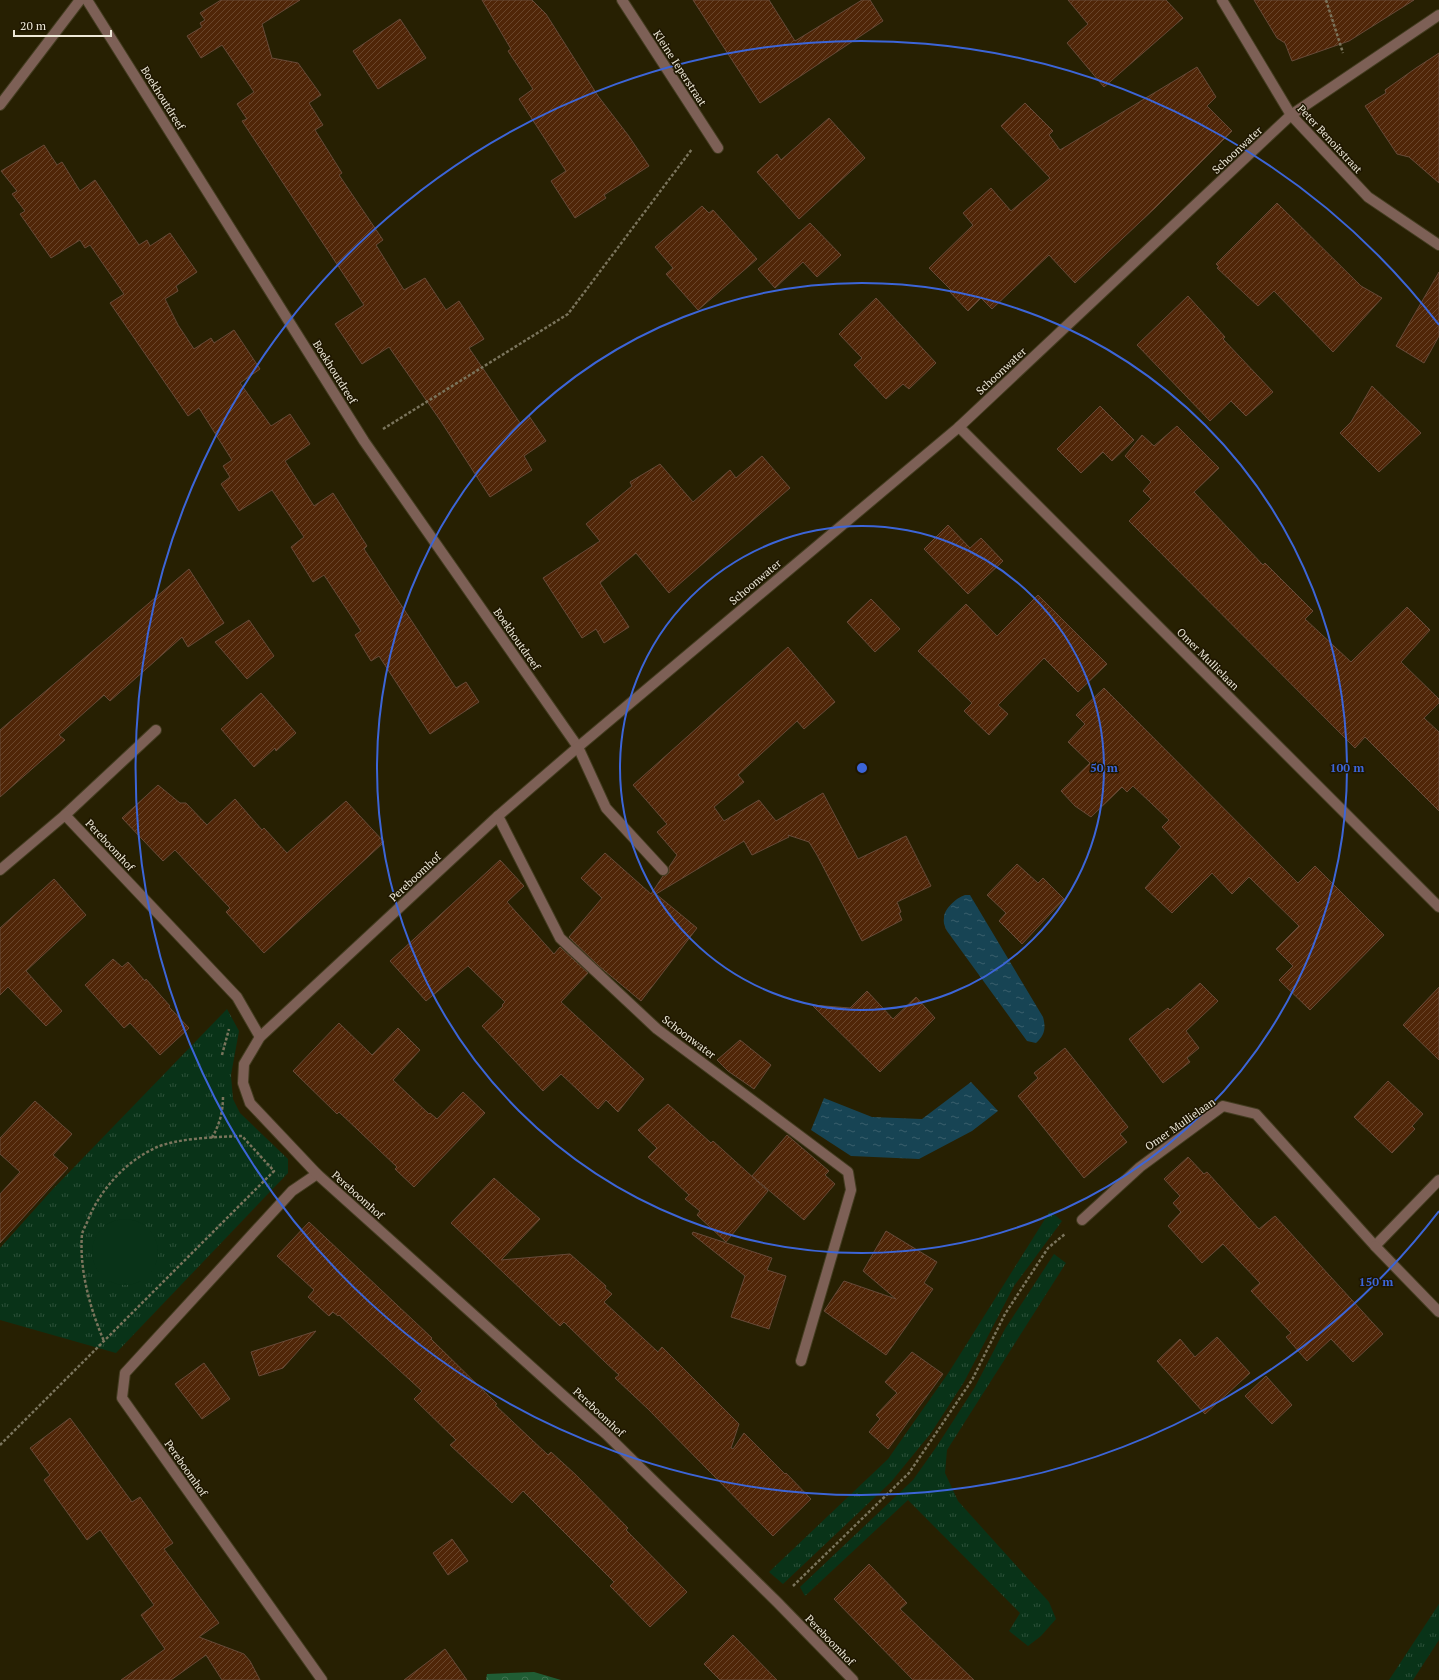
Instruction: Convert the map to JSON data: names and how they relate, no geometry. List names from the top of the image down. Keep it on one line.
{"streets":{"street":["Kleine Ieperstraat","Boekhoutdreef","Peter Benoitstraat","Schoonwater","Omer Mullielaan","Pereboomhof"]},"crossings":[["Boekhoutdreef","Schoonwater"],["Peter Benoitstraat","Schoonwater"],["Schoonwater","Omer Mullielaan"],["Schoonwater","Pereboomhof"]],"scale_bar":"20 m","rings":["50 m","100 m","150 m"]}
